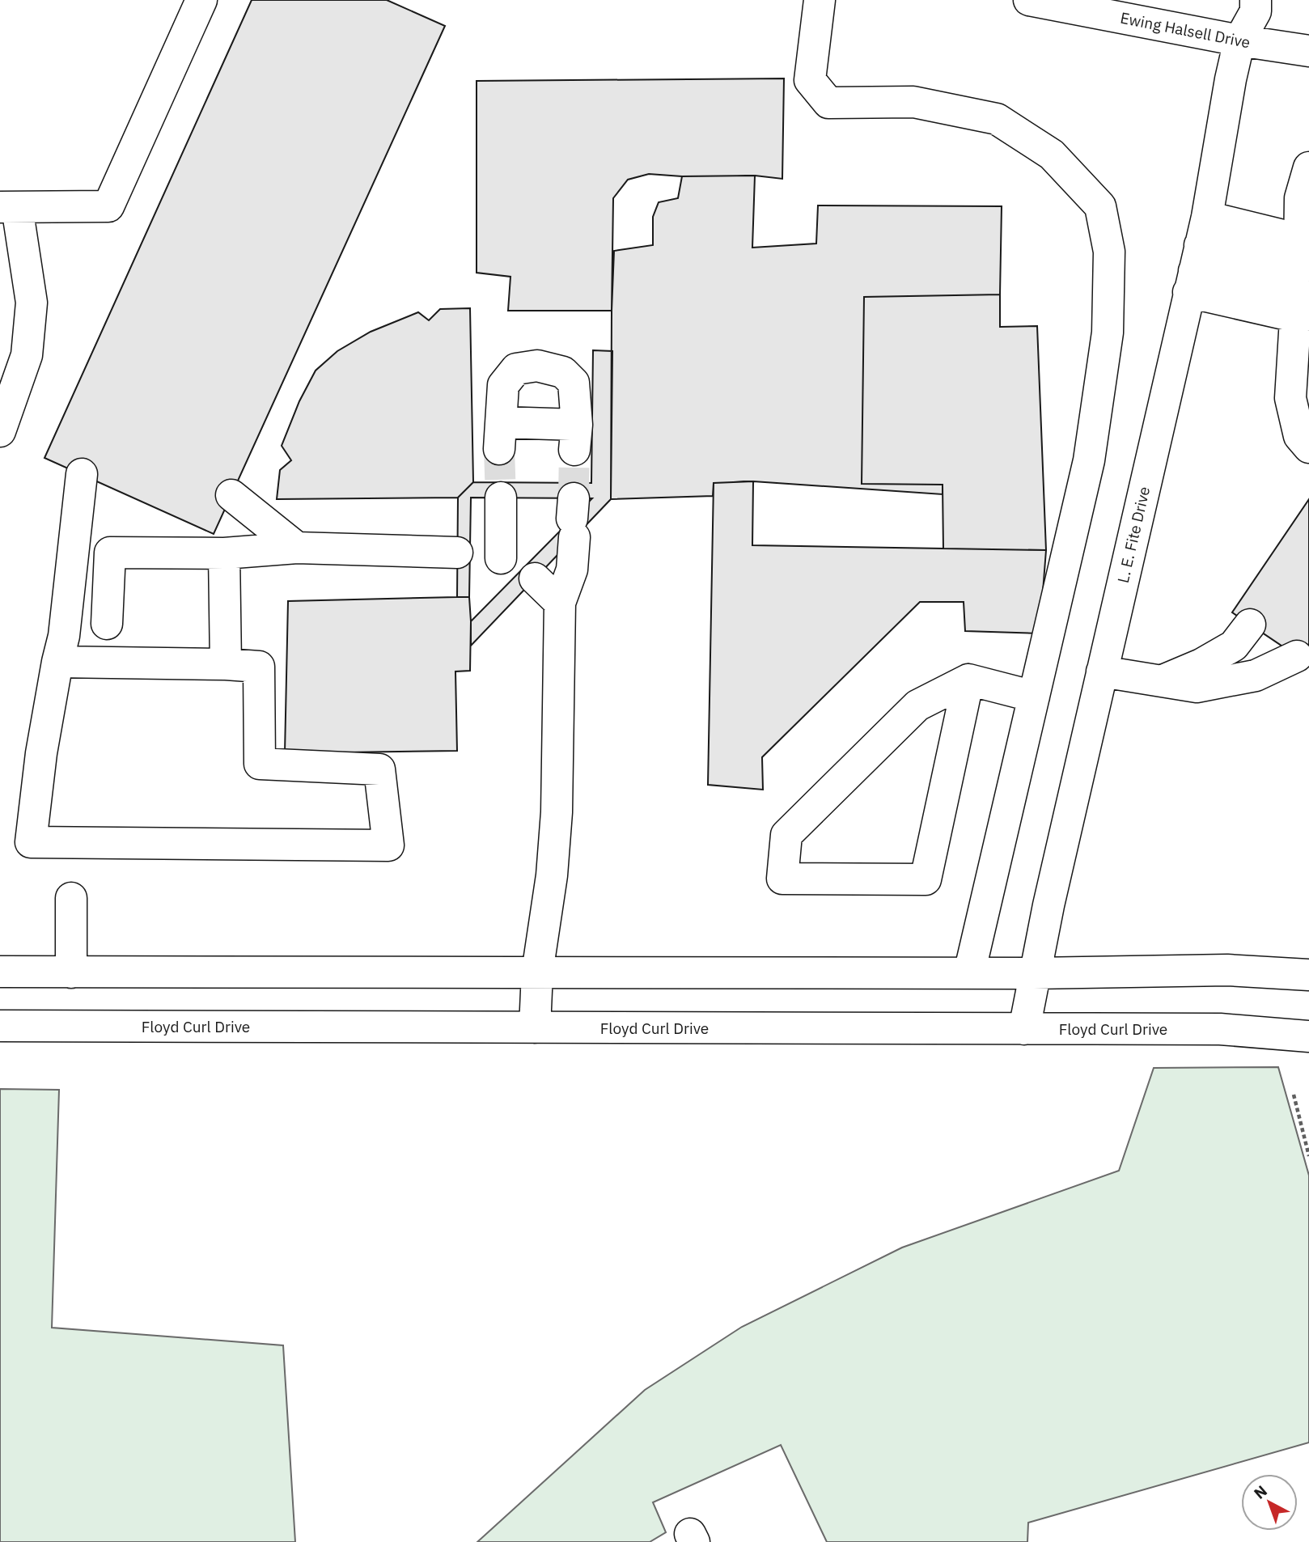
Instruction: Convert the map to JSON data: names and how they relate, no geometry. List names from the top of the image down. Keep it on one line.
{"streets":{"street":["Ewing Halsell Drive","L. E. Fite Drive","Floyd Curl Drive"]},"crossings":[["Ewing Halsell Drive","L. E. Fite Drive"],["L. E. Fite Drive","Floyd Curl Drive"]],"north":"top left"}
